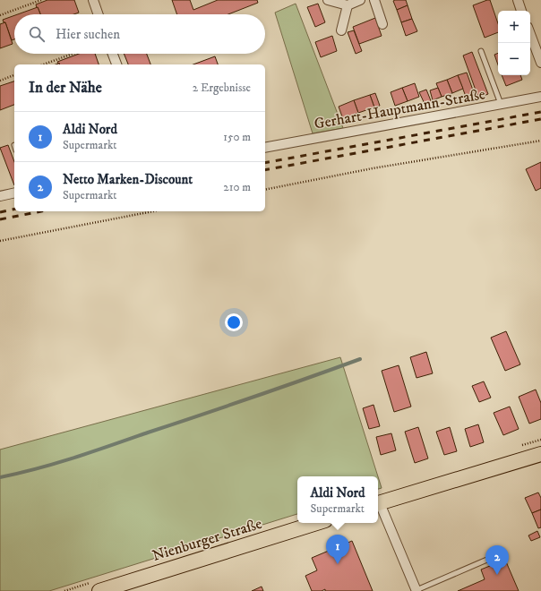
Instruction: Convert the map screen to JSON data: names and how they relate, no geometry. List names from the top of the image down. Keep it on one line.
{"streets":{"main road":["Nienburger Straße"],"street":["Gerhart-Hauptmann-Straße"]},"page":{"map_buttons":["+","−"],"search":"Hier suchen","heading":["In der Nähe","2 Ergebnisse"],"list":[{"mark":"1","name":"Aldi Nord","note":"Supermarkt","value":"150 m"},{"mark":"2","name":"Netto Marken-Discount","note":"Supermarkt","value":"210 m"}],"popup":["Aldi Nord","Supermarkt"],"pins":["1","2"]}}
